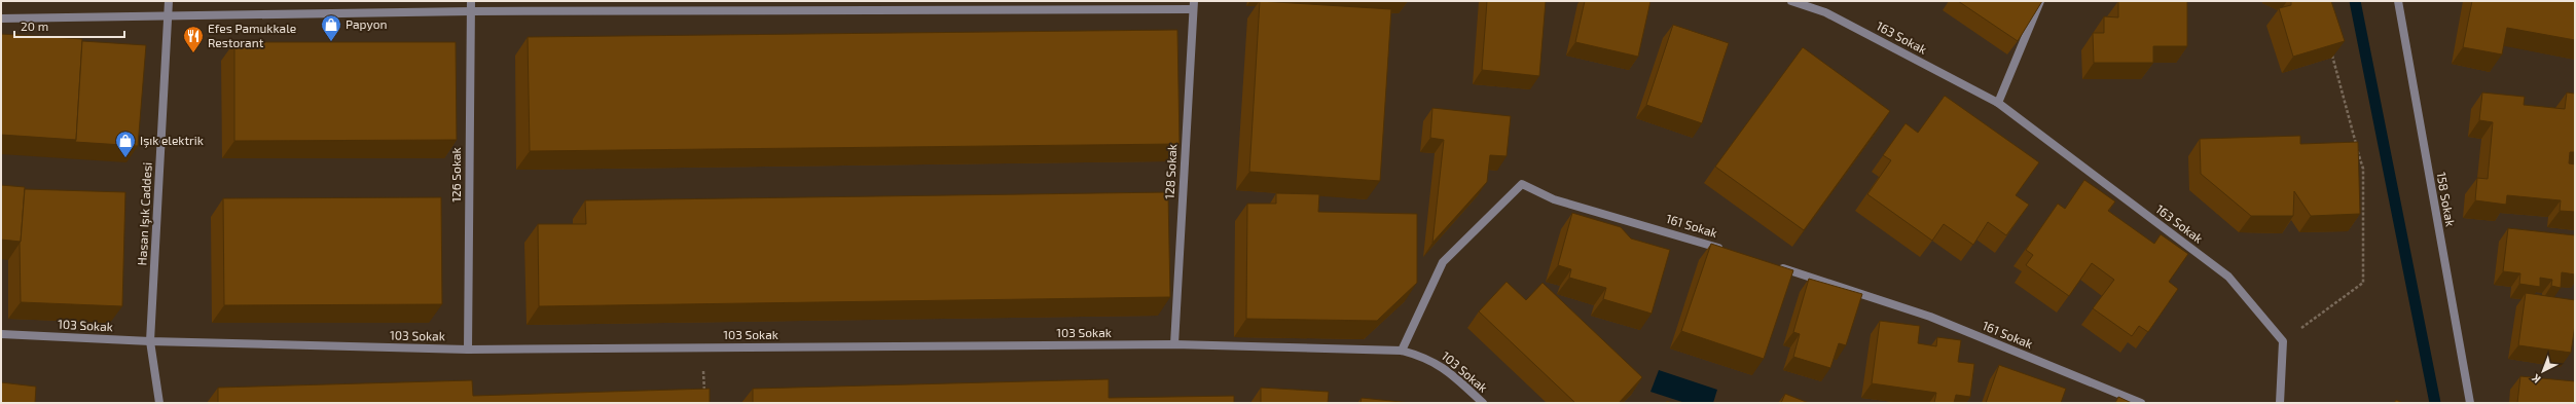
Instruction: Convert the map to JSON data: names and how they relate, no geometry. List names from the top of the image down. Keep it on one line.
{"streets":{"street":["163 Sokak","128 Sokak","126 Sokak","158 Sokak","Hasan Işık Caddesi","161 Sokak","103 Sokak"]},"crossings":[["128 Sokak","103 Sokak"],["126 Sokak","103 Sokak"],["Hasan Işık Caddesi","103 Sokak"],["161 Sokak","103 Sokak"]],"places":{"shop":["Papyon","Işık elektrik"],"restaurant":["Efes Pamukkale Restorant"]},"scale_bar":"20 m","north":"bottom left"}
